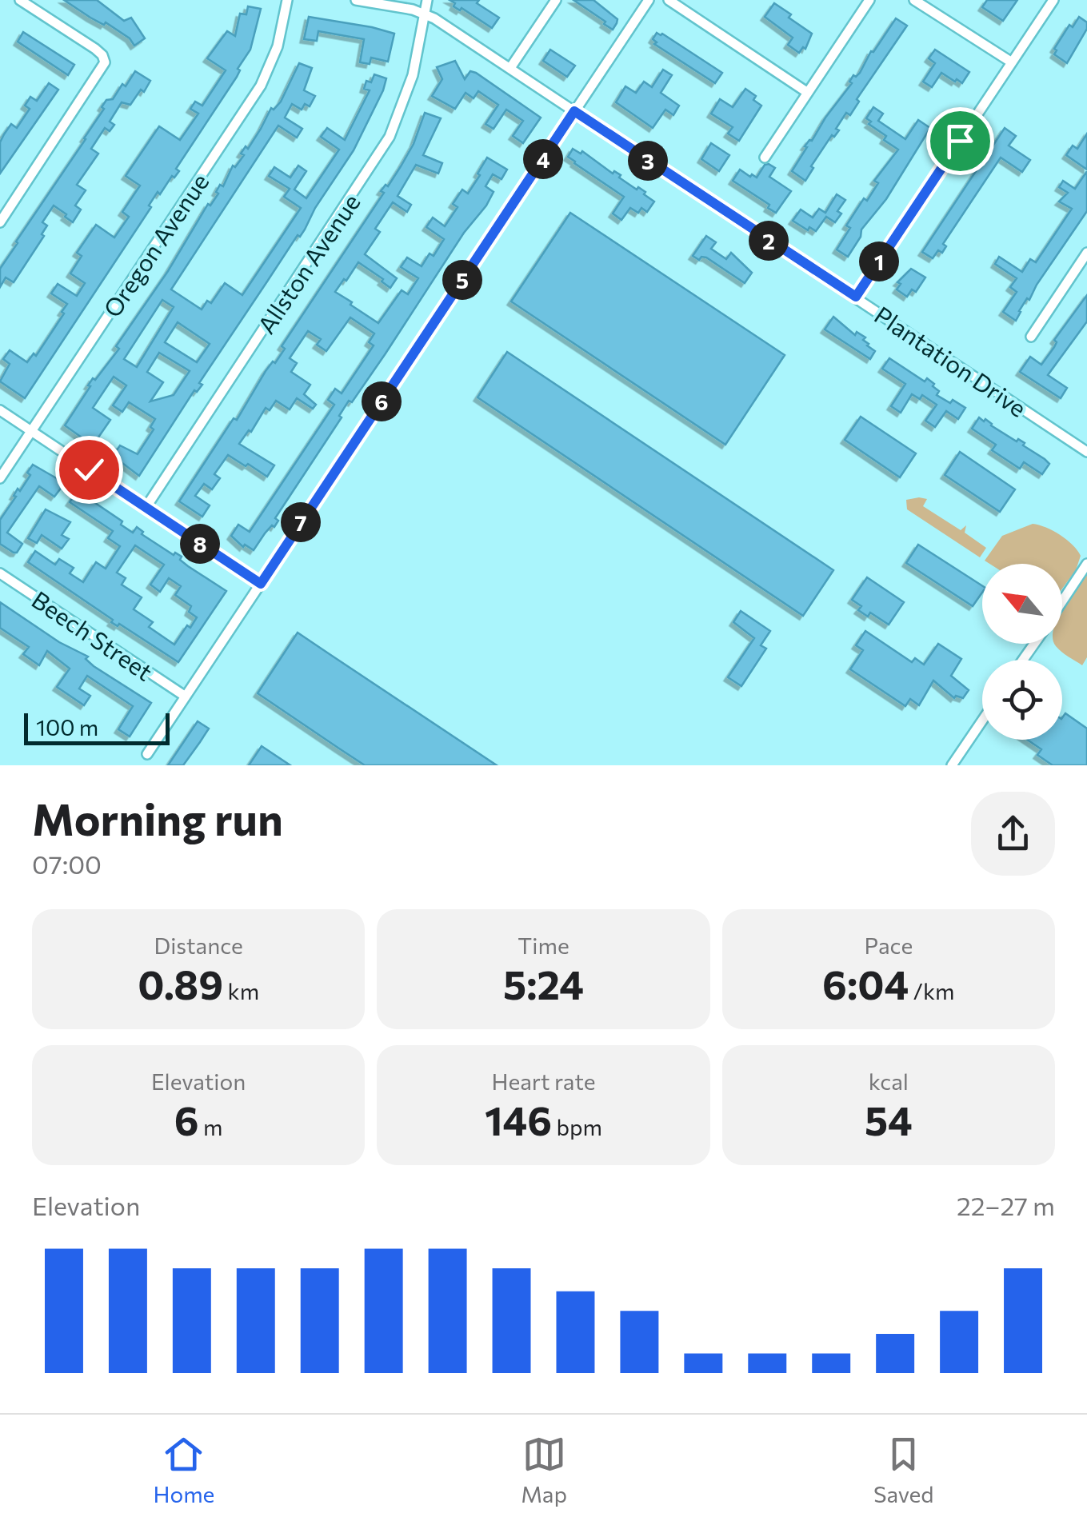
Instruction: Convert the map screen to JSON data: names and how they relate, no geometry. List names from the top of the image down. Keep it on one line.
{"streets":{"street":["Oregon Avenue","Allston Avenue","Plantation Drive","Beech Street"]},"crossings":[["Allston Avenue","Plantation Drive"]],"scale_bar":"100 m","north":"top left","page":{"pins":["4","3","2","1","5","6","7","8"],"scale":"100 m","heading":["Morning run","07:00"],"stats":[["Distance","0.89 km"],["Time","5:24"],["Pace","6:04 /km"],["Elevation","6 m"],["Heart rate","146 bpm"],["kcal","54"]],"chart":["Elevation","22–27 m"],"tabs":["Home","Map","Saved"]}}
